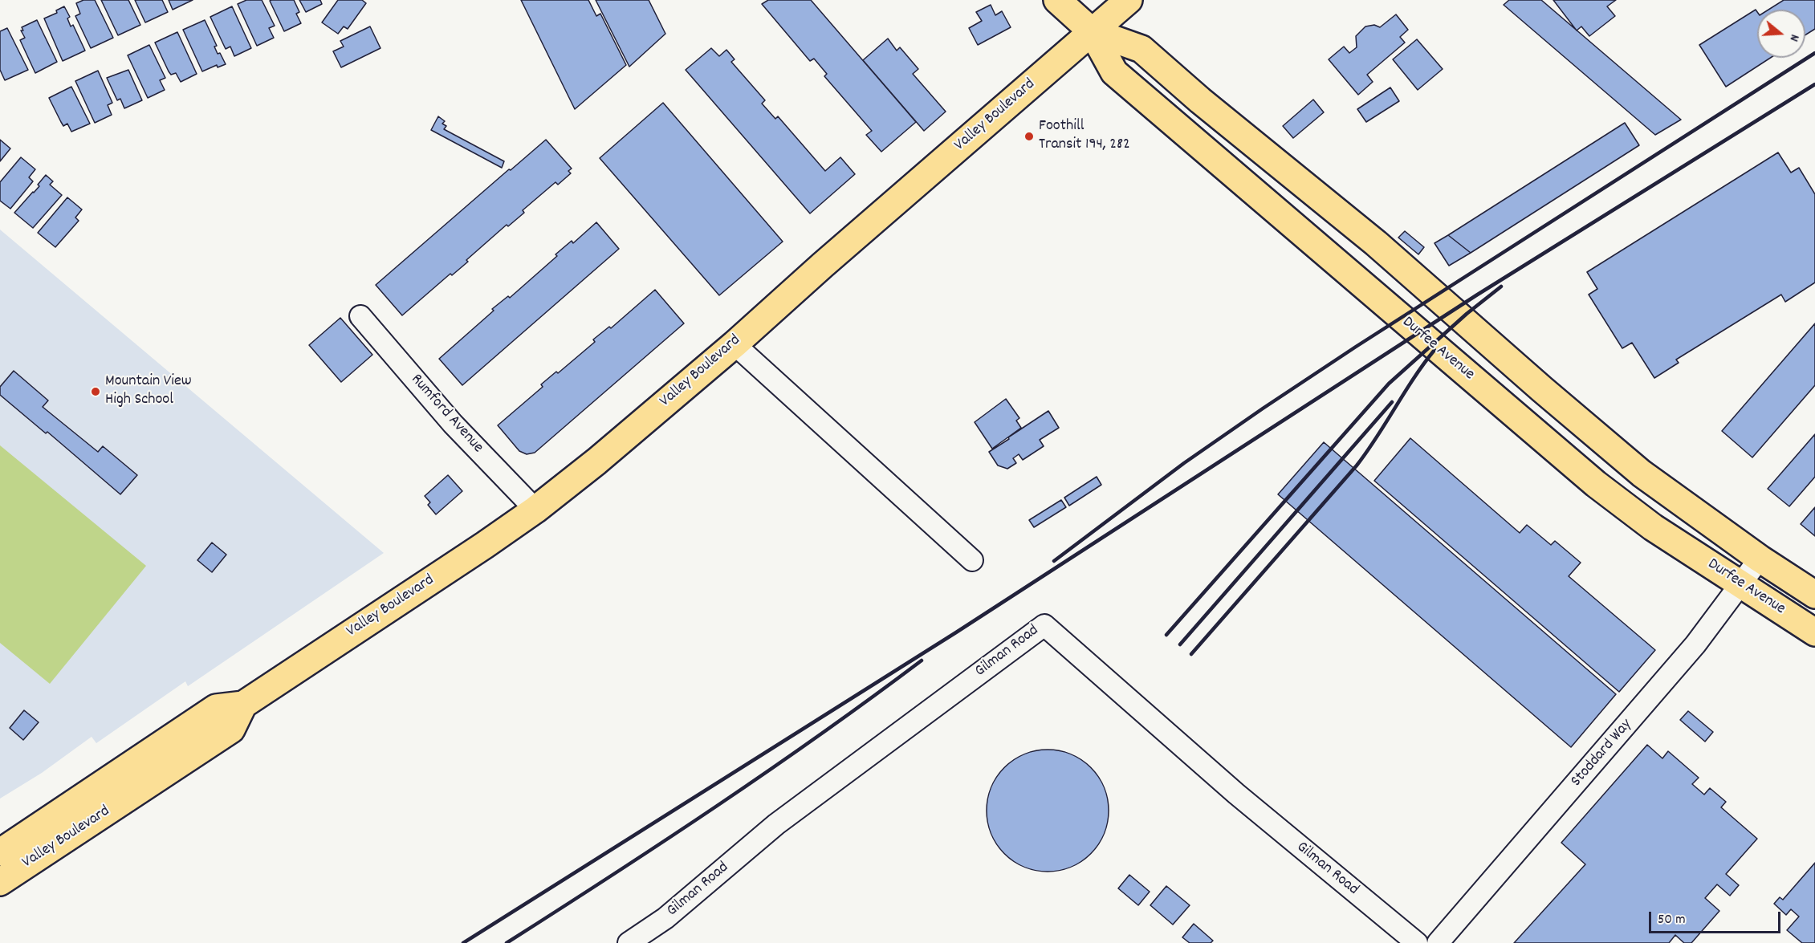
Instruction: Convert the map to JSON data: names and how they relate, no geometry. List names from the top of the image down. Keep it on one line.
{"streets":{"main road":["Valley Boulevard","Durfee Avenue"],"street":["Rumford Avenue","Gilman Road","Stoddard Way"]},"crossings":[["Valley Boulevard","Durfee Avenue"],["Valley Boulevard","Rumford Avenue"],["Durfee Avenue","Stoddard Way"]],"places":["Foothill Transit 194, 282","Mountain View High School"],"scale_bar":"50 m","north":"right"}
